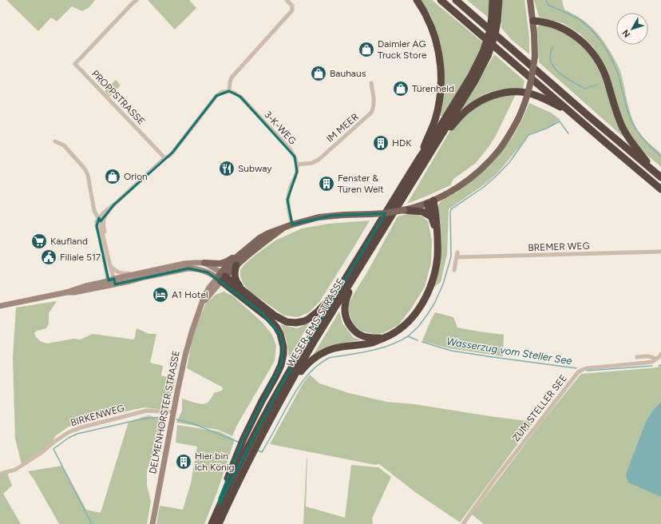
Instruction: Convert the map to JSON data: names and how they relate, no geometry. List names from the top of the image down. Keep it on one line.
{"streets":{"highway":["WESER-EMS-STRASSE"],"main road":["DELMENHORSTER STRASSE"],"street":["PROPPSTRASSE","3-K-WEG","IM MEER","BREMER WEG","ZUM STELLER SEE","BIRKENWEG"]},"crossings":[["3-K-WEG","IM MEER"],["DELMENHORSTER STRASSE","BIRKENWEG"]],"water":["Wasserzug vom Steller See"],"places":{"shop":["Daimler AG Truck Store","Bauhaus","Türenheld","Orion"],"building":["HDK","Fenster & Türen Welt","Hier bin ich König"],"restaurant":["Subway"],"supermarket":["Kaufland"],"public building":["Filiale 517"],"hotel":["A1 Hotel"]},"north":"bottom left"}
